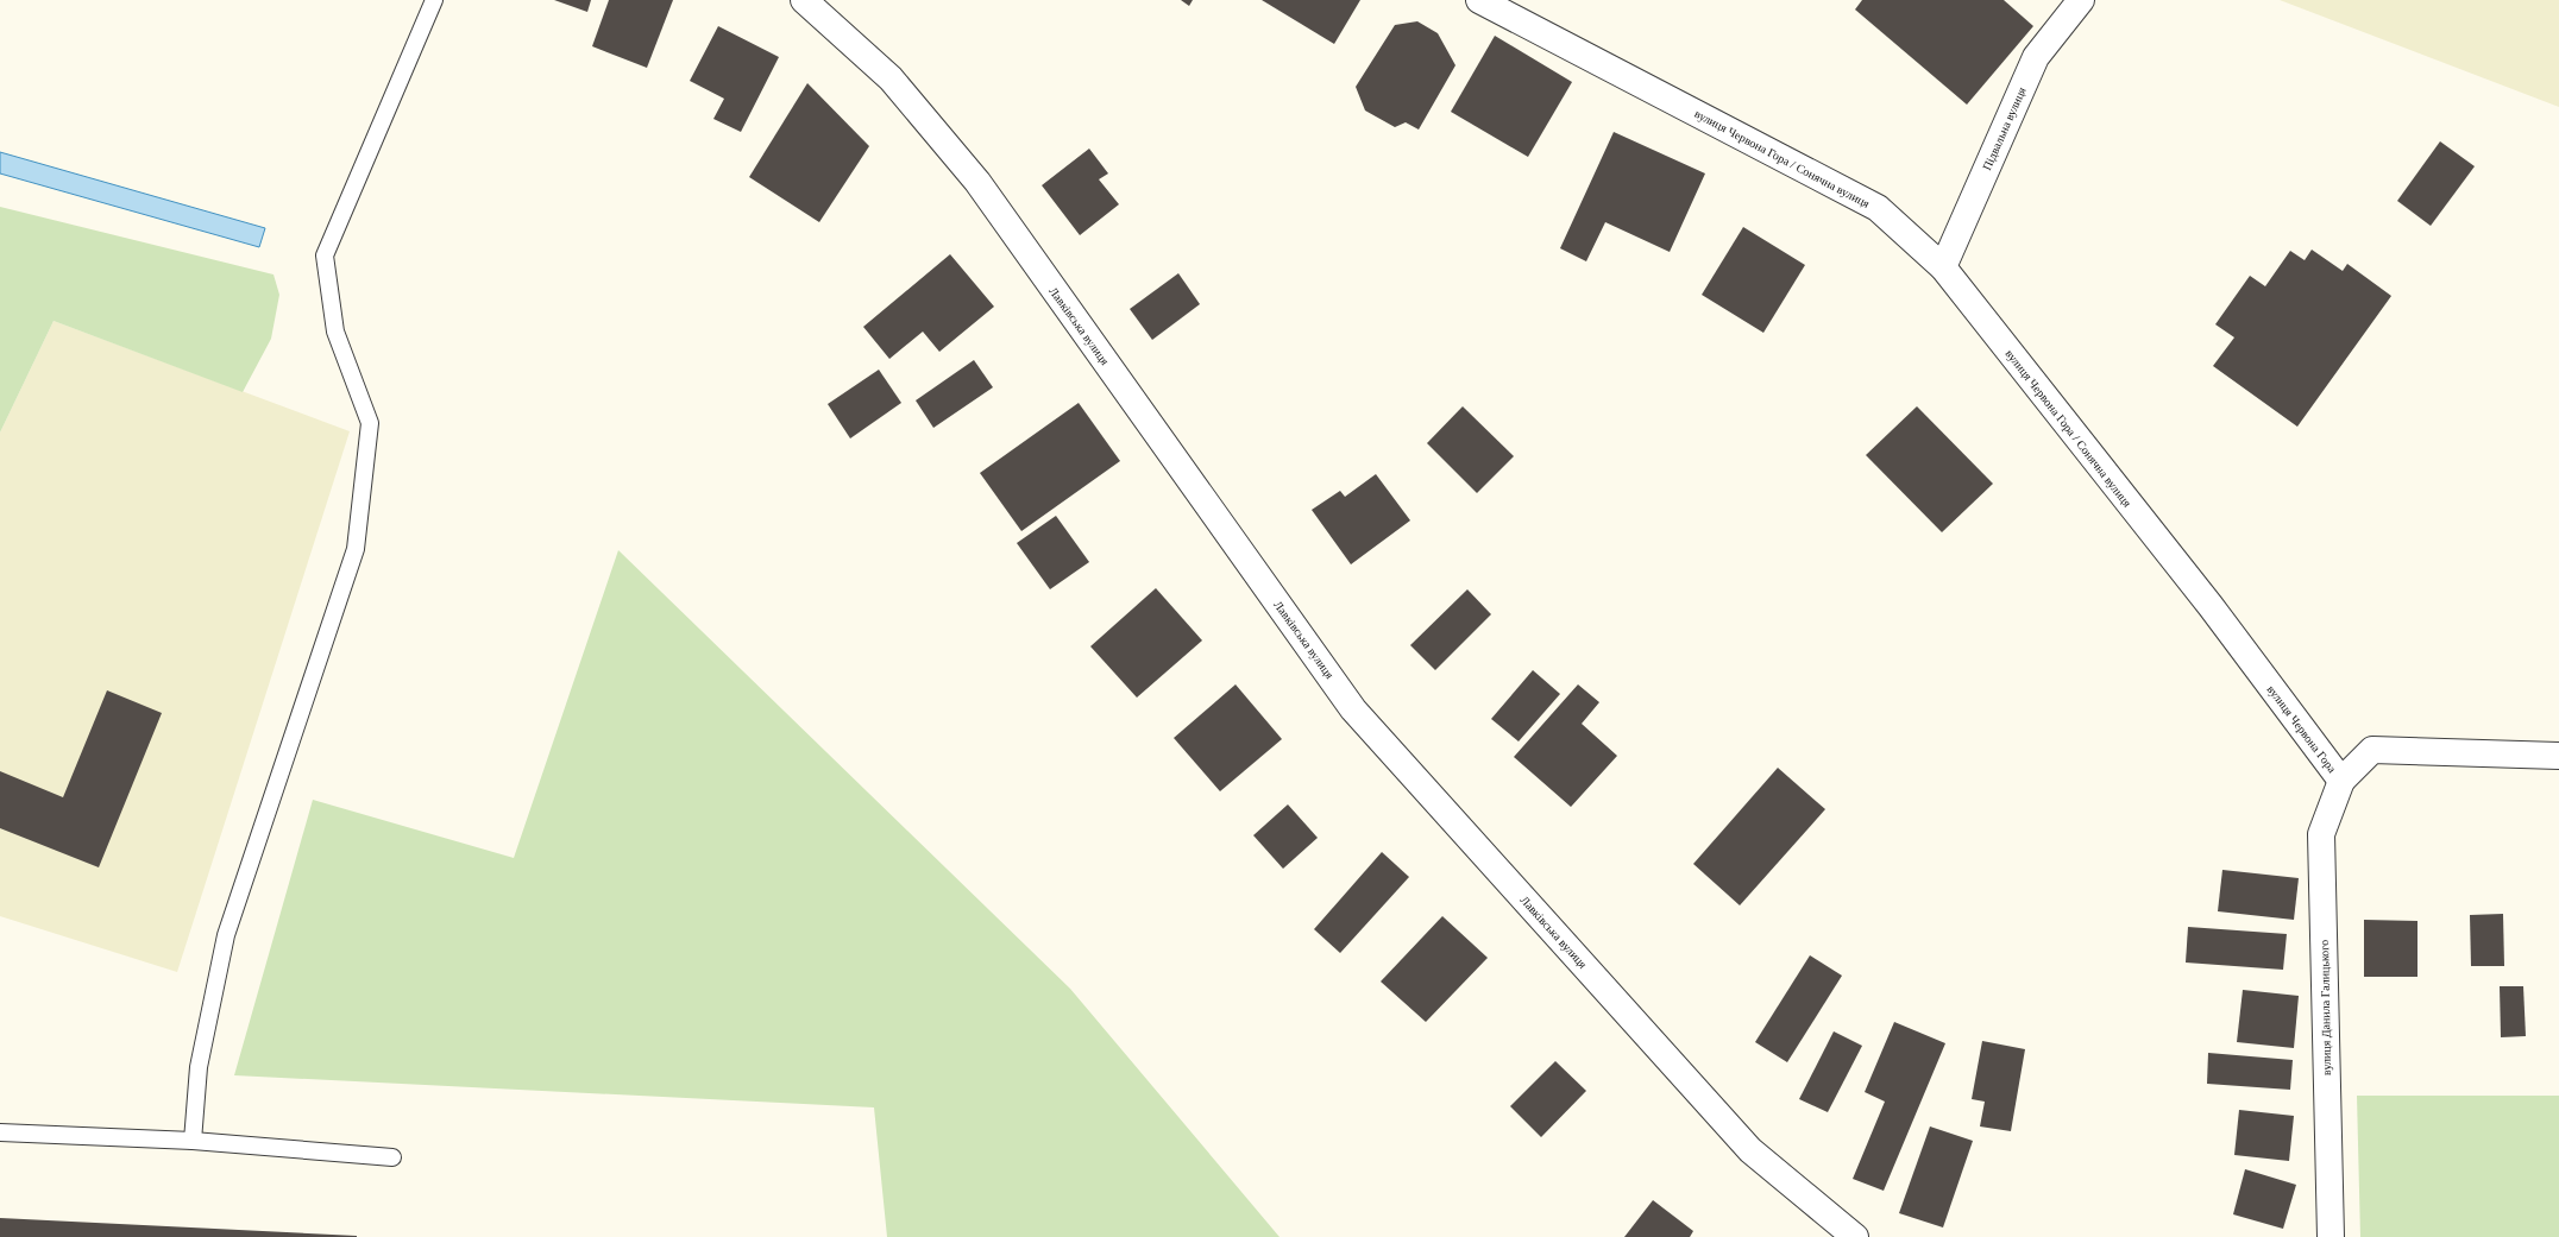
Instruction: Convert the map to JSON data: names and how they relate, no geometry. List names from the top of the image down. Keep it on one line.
{"streets":{"street":["Підвальна вулиця","вулиця Червона Гора / Сонячна вулиця","Лавківська вулиця","вулиця Червона Гора","вулиця Данила Галицького"]},"crossings":[["Підвальна вулиця","вулиця Червона Гора / Сонячна вулиця"],["вулиця Червона Гора / Сонячна вулиця","вулиця Червона Гора"],["вулиця Червона Гора","вулиця Данила Галицького"]]}
